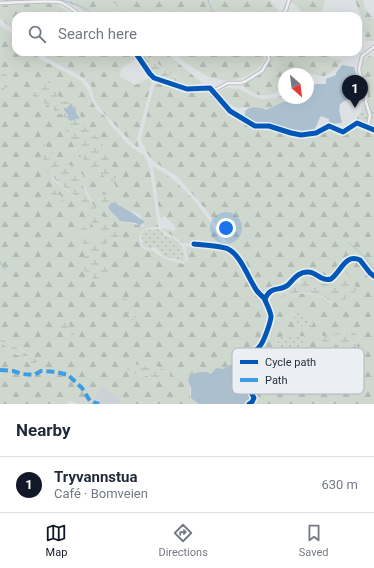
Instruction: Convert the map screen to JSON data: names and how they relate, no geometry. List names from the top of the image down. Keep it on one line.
{"legend":["Cycle path","Path"],"north":"bottom right","page":{"search":"Search here","pins":"1","heading":"Nearby","list":[{"mark":"1","name":"Tryvannstua","note":"Café · Bomveien","value":"630 m"}],"nav":["Map","Directions","Saved"]}}
